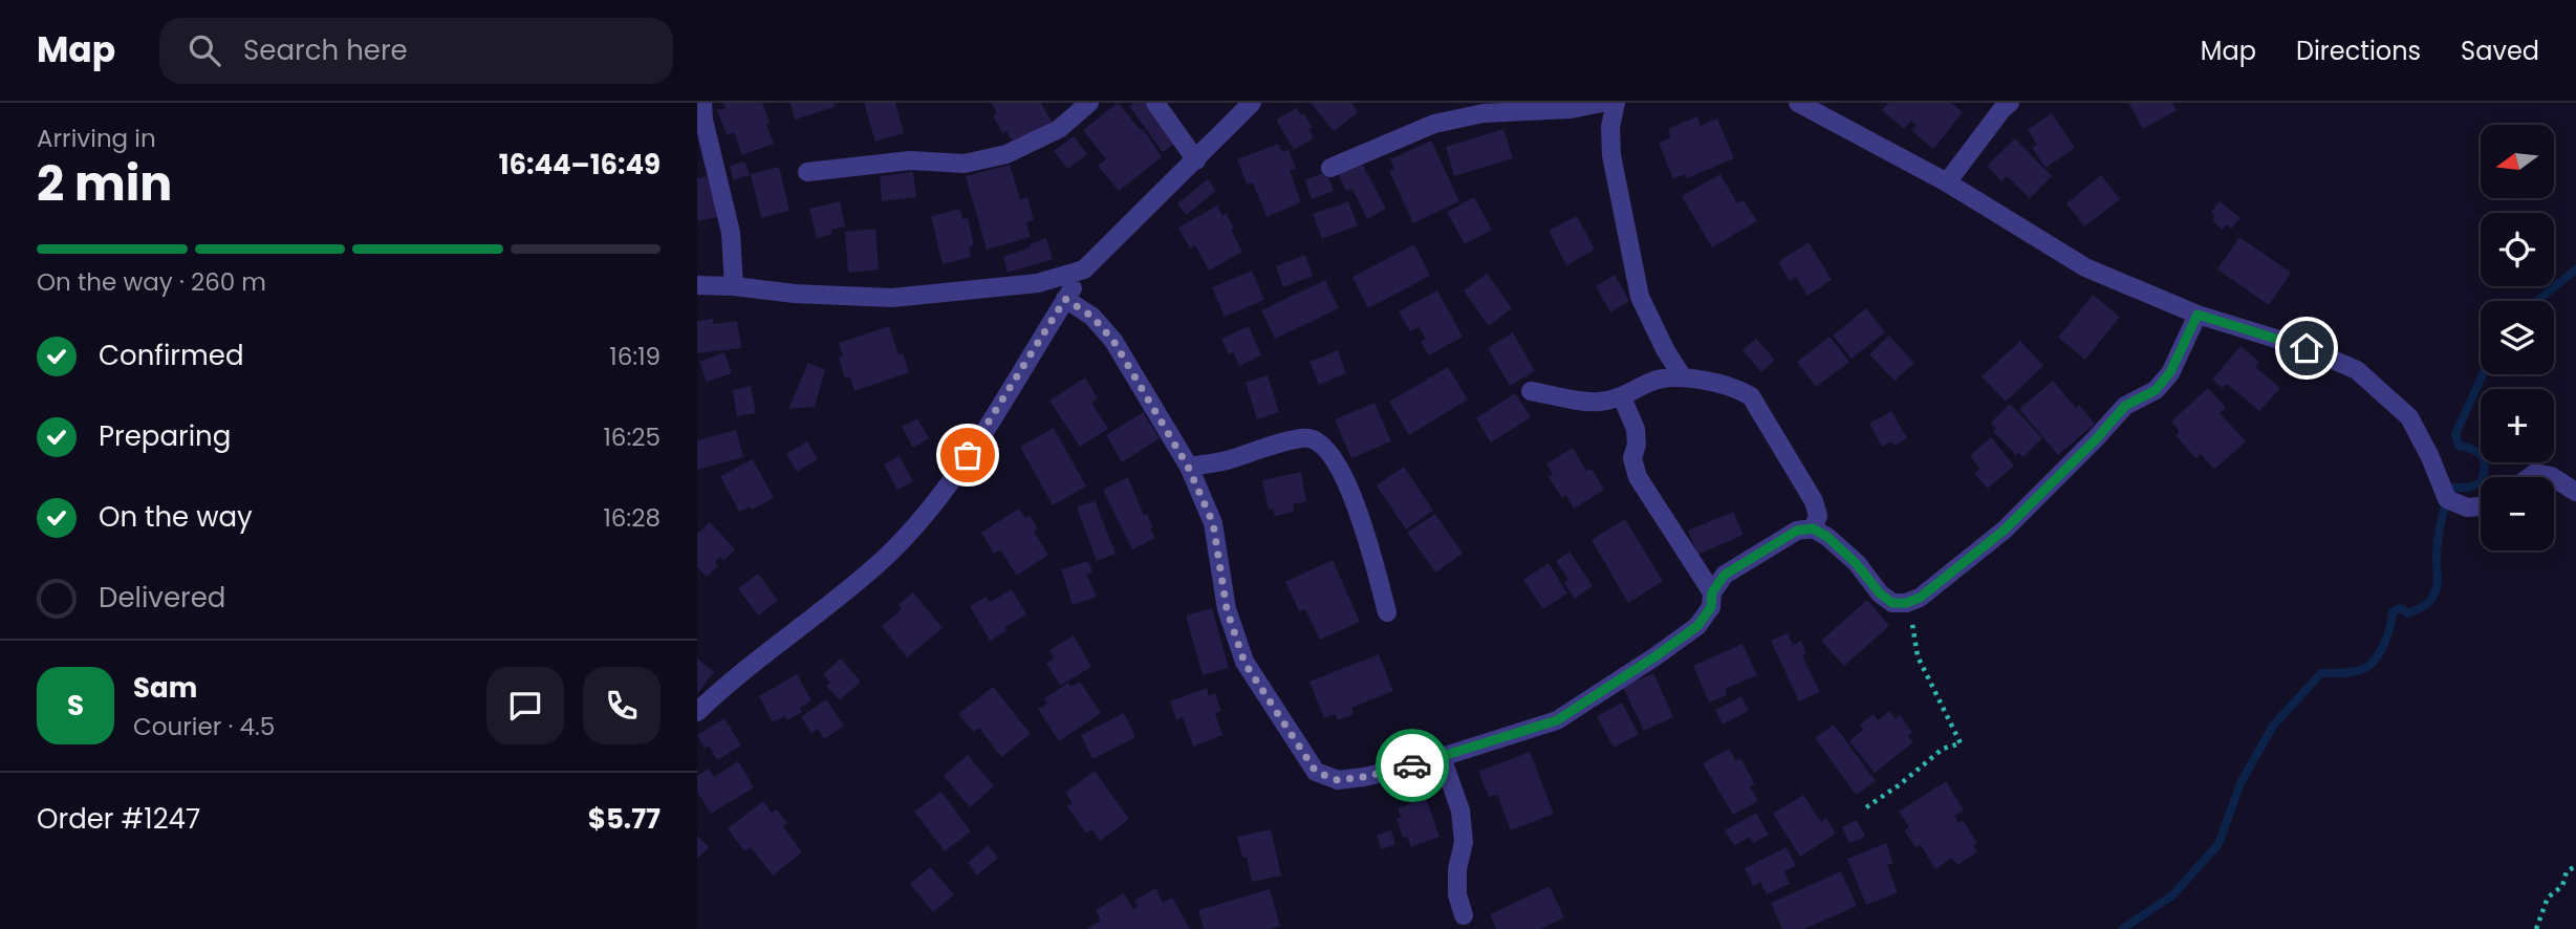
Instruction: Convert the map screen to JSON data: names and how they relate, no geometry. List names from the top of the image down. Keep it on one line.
{"north":"left","page":{"header":"Map","search":"Search here","nav":["Map","Directions","Saved"],"heading":["2 min","Arriving in","16:44–16:49"],"panel":["Sam","Courier · 4.5","Order #1247","$5.77"],"map_buttons":["+","−"],"bar":"On the way · 260 m","list":[["Confirmed","16:19"],["Preparing","16:25"],["On the way","16:28"],"Delivered"],"round":"S"}}
